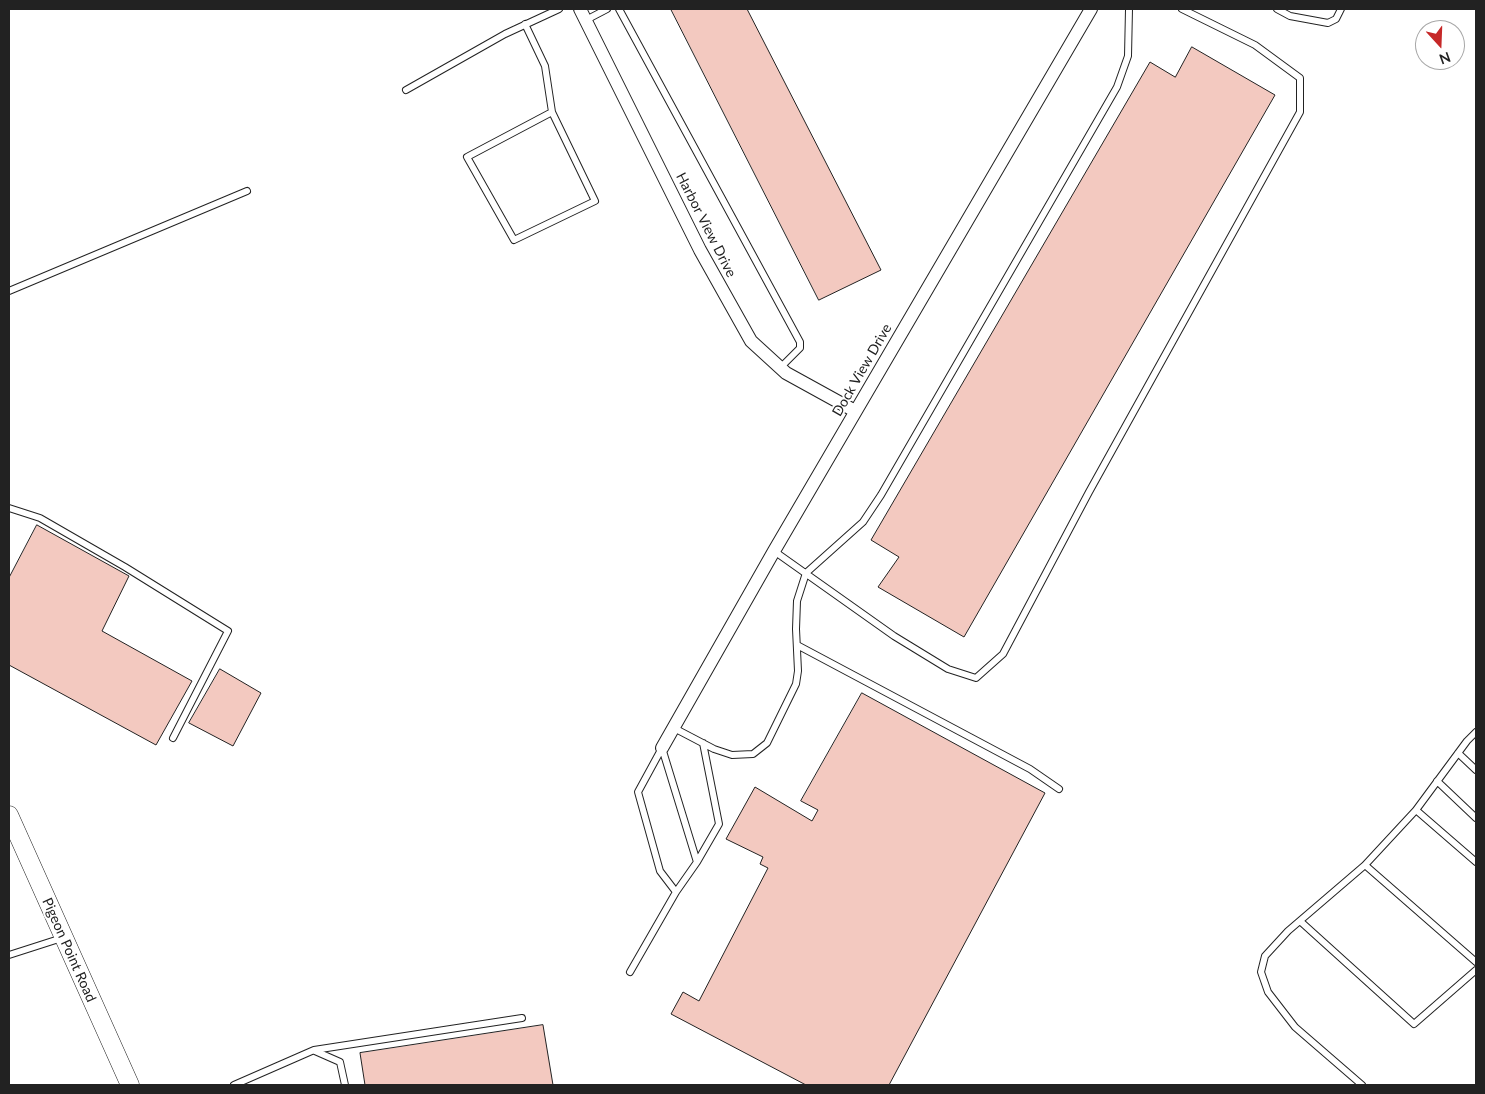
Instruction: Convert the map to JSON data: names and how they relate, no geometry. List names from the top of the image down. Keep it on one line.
{"streets":{"street":["Harbor View Drive","Dock View Drive","Pigeon Point Road"]},"crossings":[["Harbor View Drive","Dock View Drive"]],"north":"bottom"}
